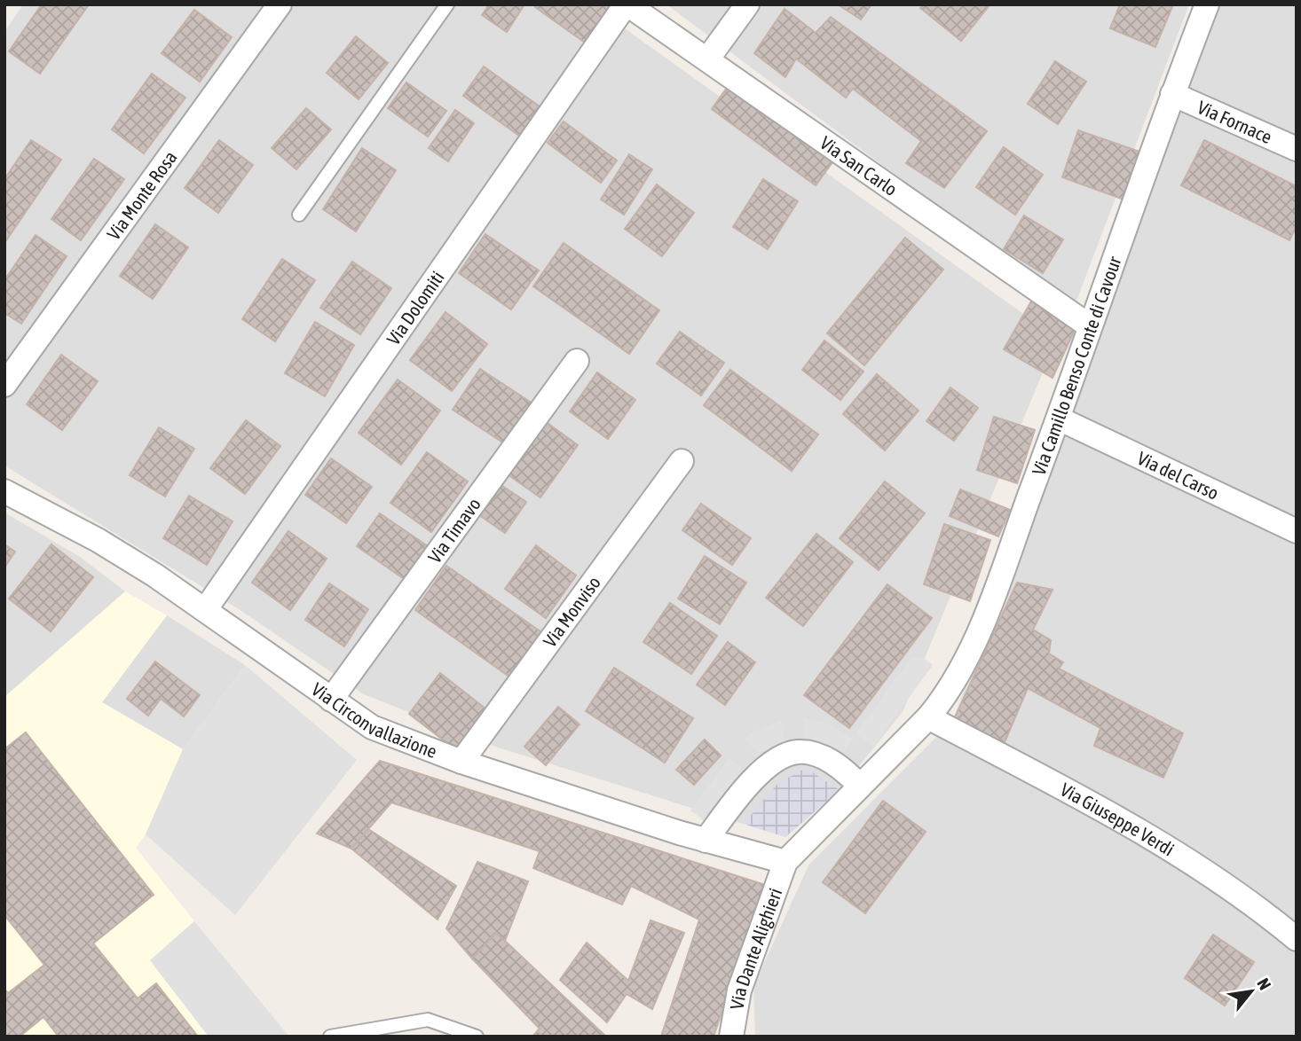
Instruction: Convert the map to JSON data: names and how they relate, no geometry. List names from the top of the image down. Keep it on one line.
{"streets":{"street":["Via Fornace","Via San Carlo","Via Monte Rosa","Via Dolomiti","Via Camillo Benso Conte di Cavour","Via del Carso","Via Timavo","Via Monviso","Via Circonvallazione","Via Giuseppe Verdi","Via Dante Alighieri"]},"crossings":[["Via Fornace","Via Camillo Benso Conte di Cavour"],["Via San Carlo","Via Dolomiti"],["Via San Carlo","Via Camillo Benso Conte di Cavour"],["Via Dolomiti","Via Circonvallazione"],["Via Camillo Benso Conte di Cavour","Via del Carso"],["Via Camillo Benso Conte di Cavour","Via Circonvallazione"],["Via Camillo Benso Conte di Cavour","Via Giuseppe Verdi"],["Via Camillo Benso Conte di Cavour","Via Dante Alighieri"],["Via Timavo","Via Circonvallazione"],["Via Monviso","Via Circonvallazione"],["Via Circonvallazione","Via Dante Alighieri"]],"north":"top right"}
